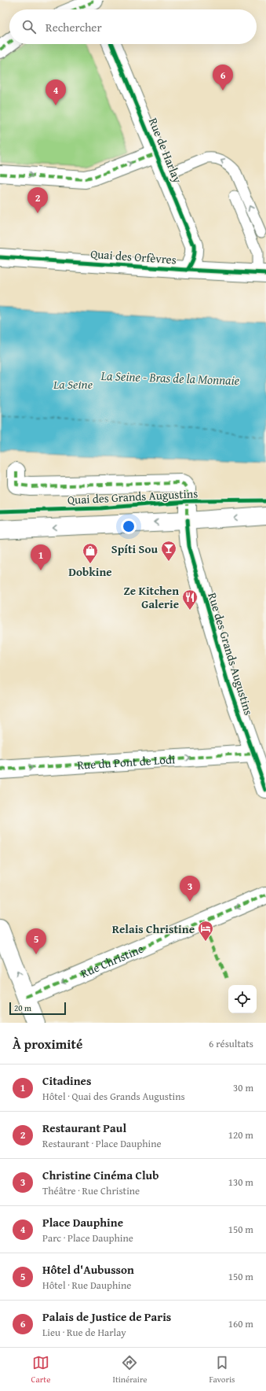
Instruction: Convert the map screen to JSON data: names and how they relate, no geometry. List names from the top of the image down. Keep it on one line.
{"streets":{"street":["Rue de Harlay","Quai des Orfèvres","Rue des Grands Augustins","Rue du Pont de Lodi","Rue Christine"],"cycle path":["Quai des Grands Augustins"]},"crossings":[["Rue de Harlay","Quai des Orfèvres"],["Rue des Grands Augustins","Rue du Pont de Lodi"]],"one_way":["Rue du Pont de Lodi","Rue Christine"],"water":["La Seine - Bras de la Monnaie","La Seine"],"places":{"bar":["Spíti Sou"],"shop":["Dobkine"],"restaurant":["Ze Kitchen Galerie"],"hotel":["Relais Christine"]},"scale_bar":"20 m","page":{"search":"Rechercher","pins":["6","4","2","1","3","5"],"scale":"20 m","heading":["À proximité","6 résultats"],"list":[{"mark":"1","name":"Citadines","note":"Hôtel · Quai des Grands Augustins","value":"30 m"},{"mark":"2","name":"Restaurant Paul","note":"Restaurant · Place Dauphine","value":"120 m"},{"mark":"3","name":"Christine Cinéma Club","note":"Théâtre · Rue Christine","value":"130 m"},{"mark":"4","name":"Place Dauphine","note":"Parc · Place Dauphine","value":"150 m"},{"mark":"5","name":"Hôtel d'Aubusson","note":"Hôtel · Rue Dauphine","value":"150 m"},{"mark":"6","name":"Palais de Justice de Paris","note":"Lieu · Rue de Harlay","value":"160 m"}],"nav":["Carte","Itinéraire","Favoris"]}}
